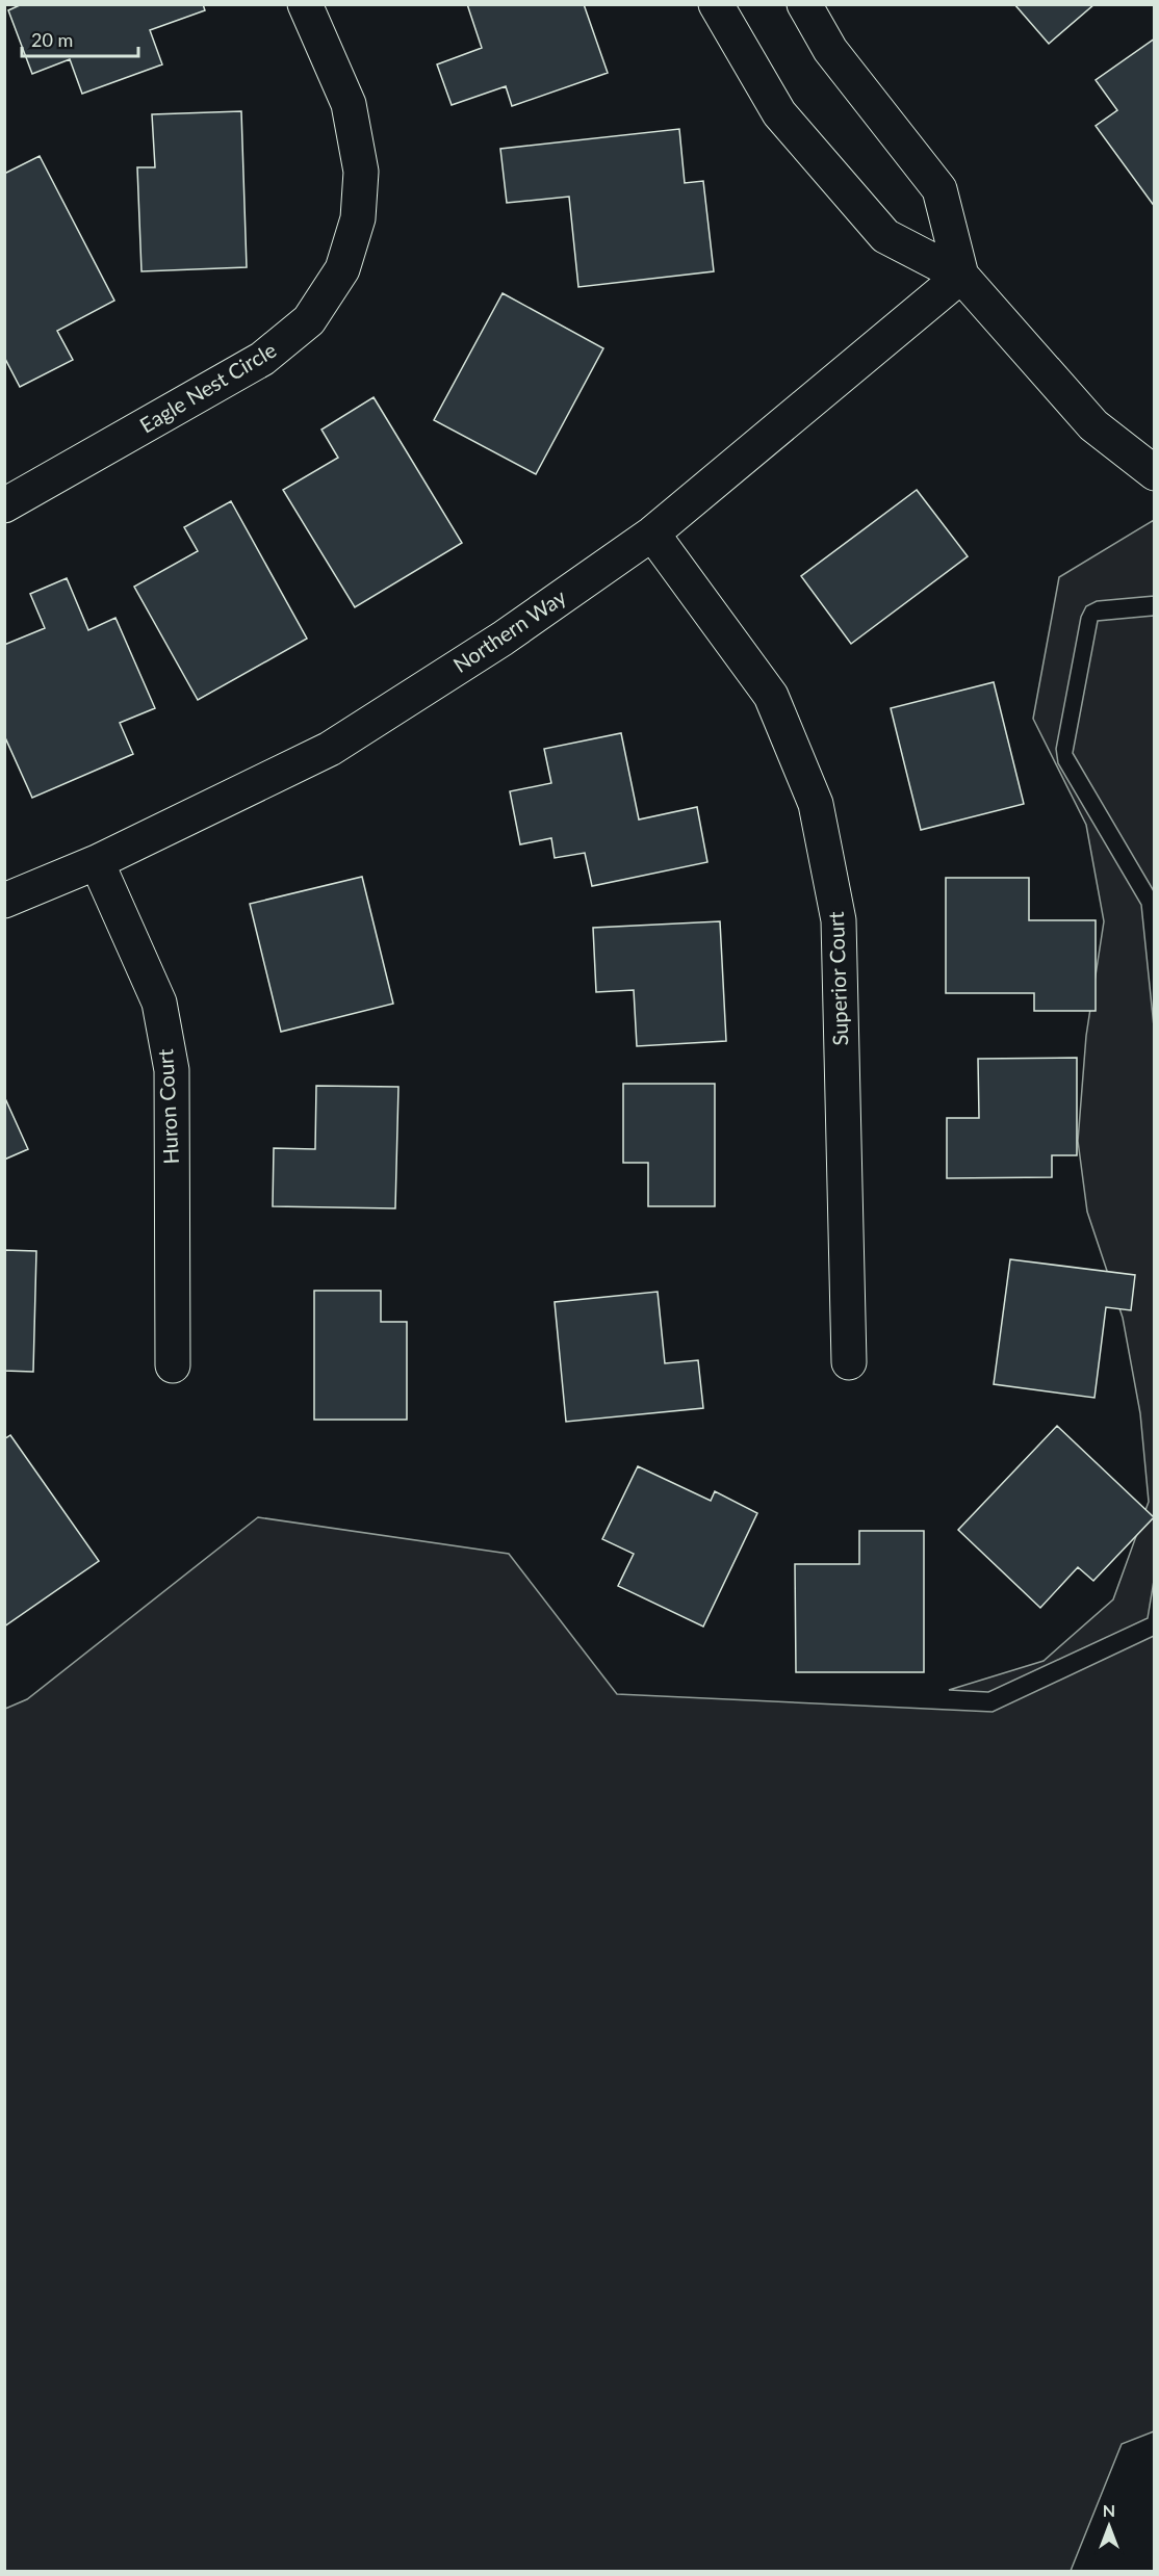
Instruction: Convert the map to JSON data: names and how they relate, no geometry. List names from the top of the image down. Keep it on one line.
{"streets":{"street":["Eagle Nest Circle","Northern Way","Superior Court","Huron Court"]},"crossings":[["Northern Way","Superior Court"],["Northern Way","Huron Court"]],"scale_bar":"20 m","north":"top"}
